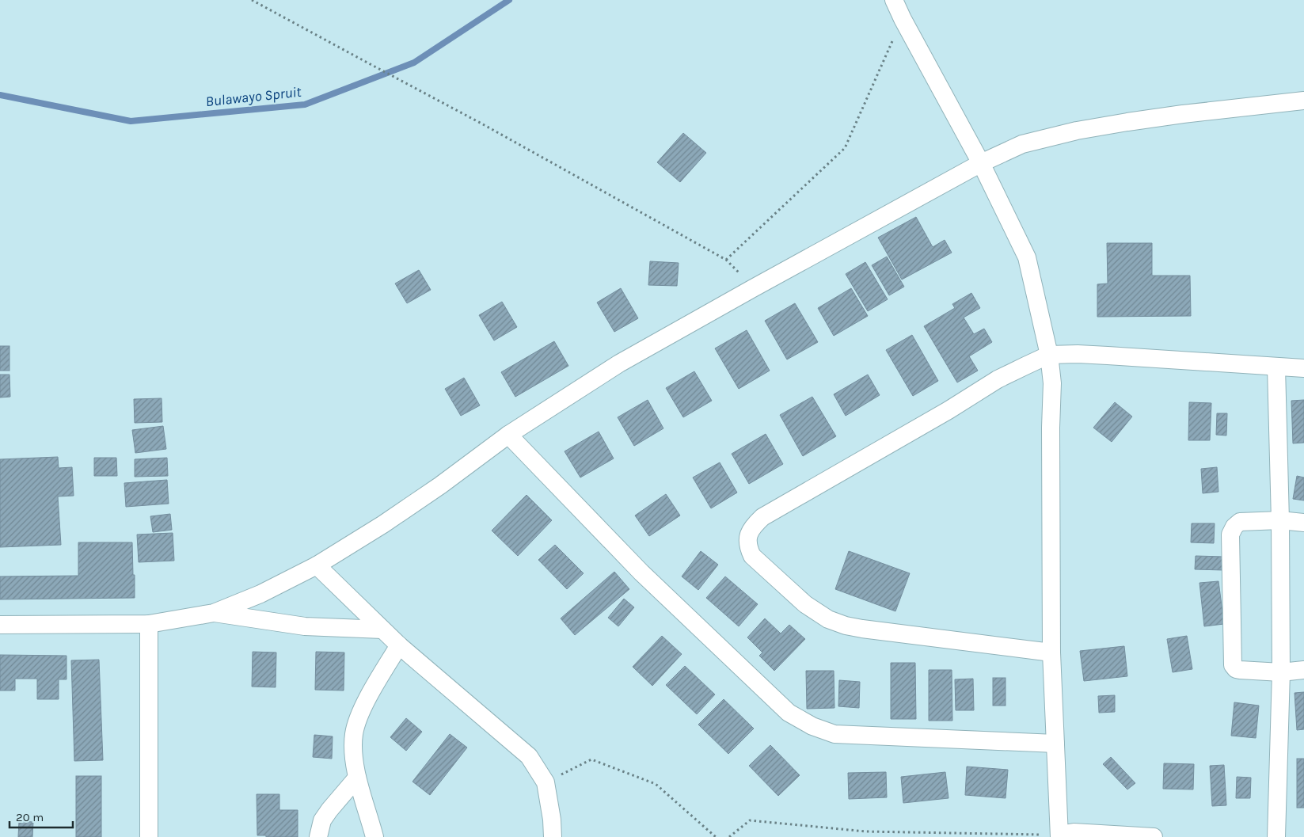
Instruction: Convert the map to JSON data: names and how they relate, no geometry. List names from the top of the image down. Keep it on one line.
{"water":["Bulawayo Spruit"],"scale_bar":"20 m"}
